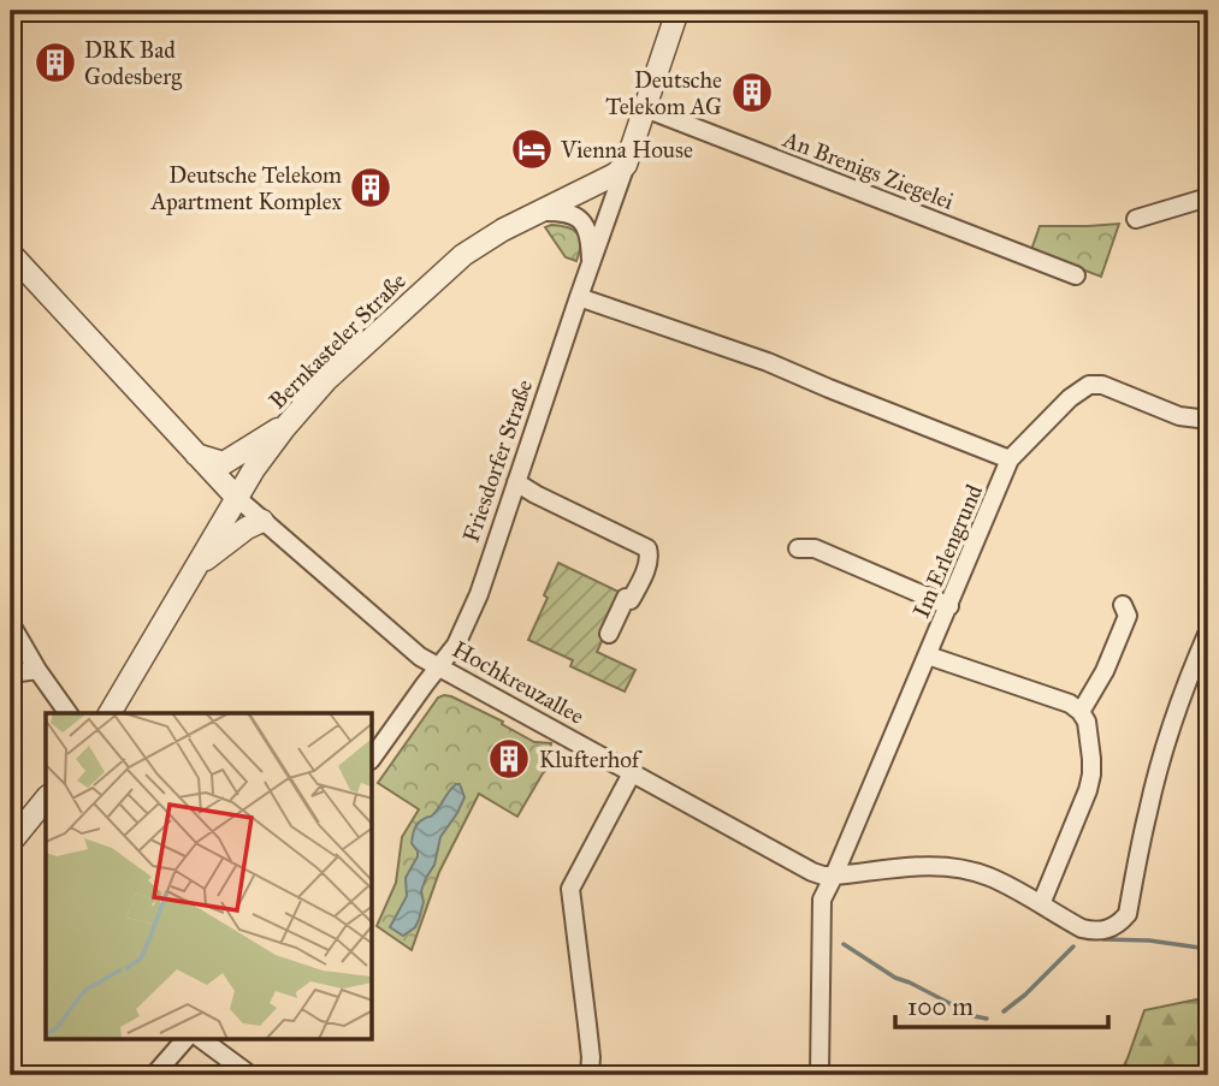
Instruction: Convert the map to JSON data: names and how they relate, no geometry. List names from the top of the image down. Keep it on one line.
{"streets":{"street":["An Brenigs Ziegelei","Bernkasteler Straße","Friesdorfer Straße","Im Erlengrund","Hochkreuzallee"]},"crossings":[["An Brenigs Ziegelei","Friesdorfer Straße"],["Bernkasteler Straße","Friesdorfer Straße"],["Bernkasteler Straße","Hochkreuzallee"],["Friesdorfer Straße","Hochkreuzallee"],["Im Erlengrund","Hochkreuzallee"]],"places":{"building":["DRK Bad Godesberg","Deutsche Telekom AG","Deutsche Telekom Apartment Komplex","Klufterhof"],"hotel":["Vienna House"]},"scale_bar":"100 m"}
